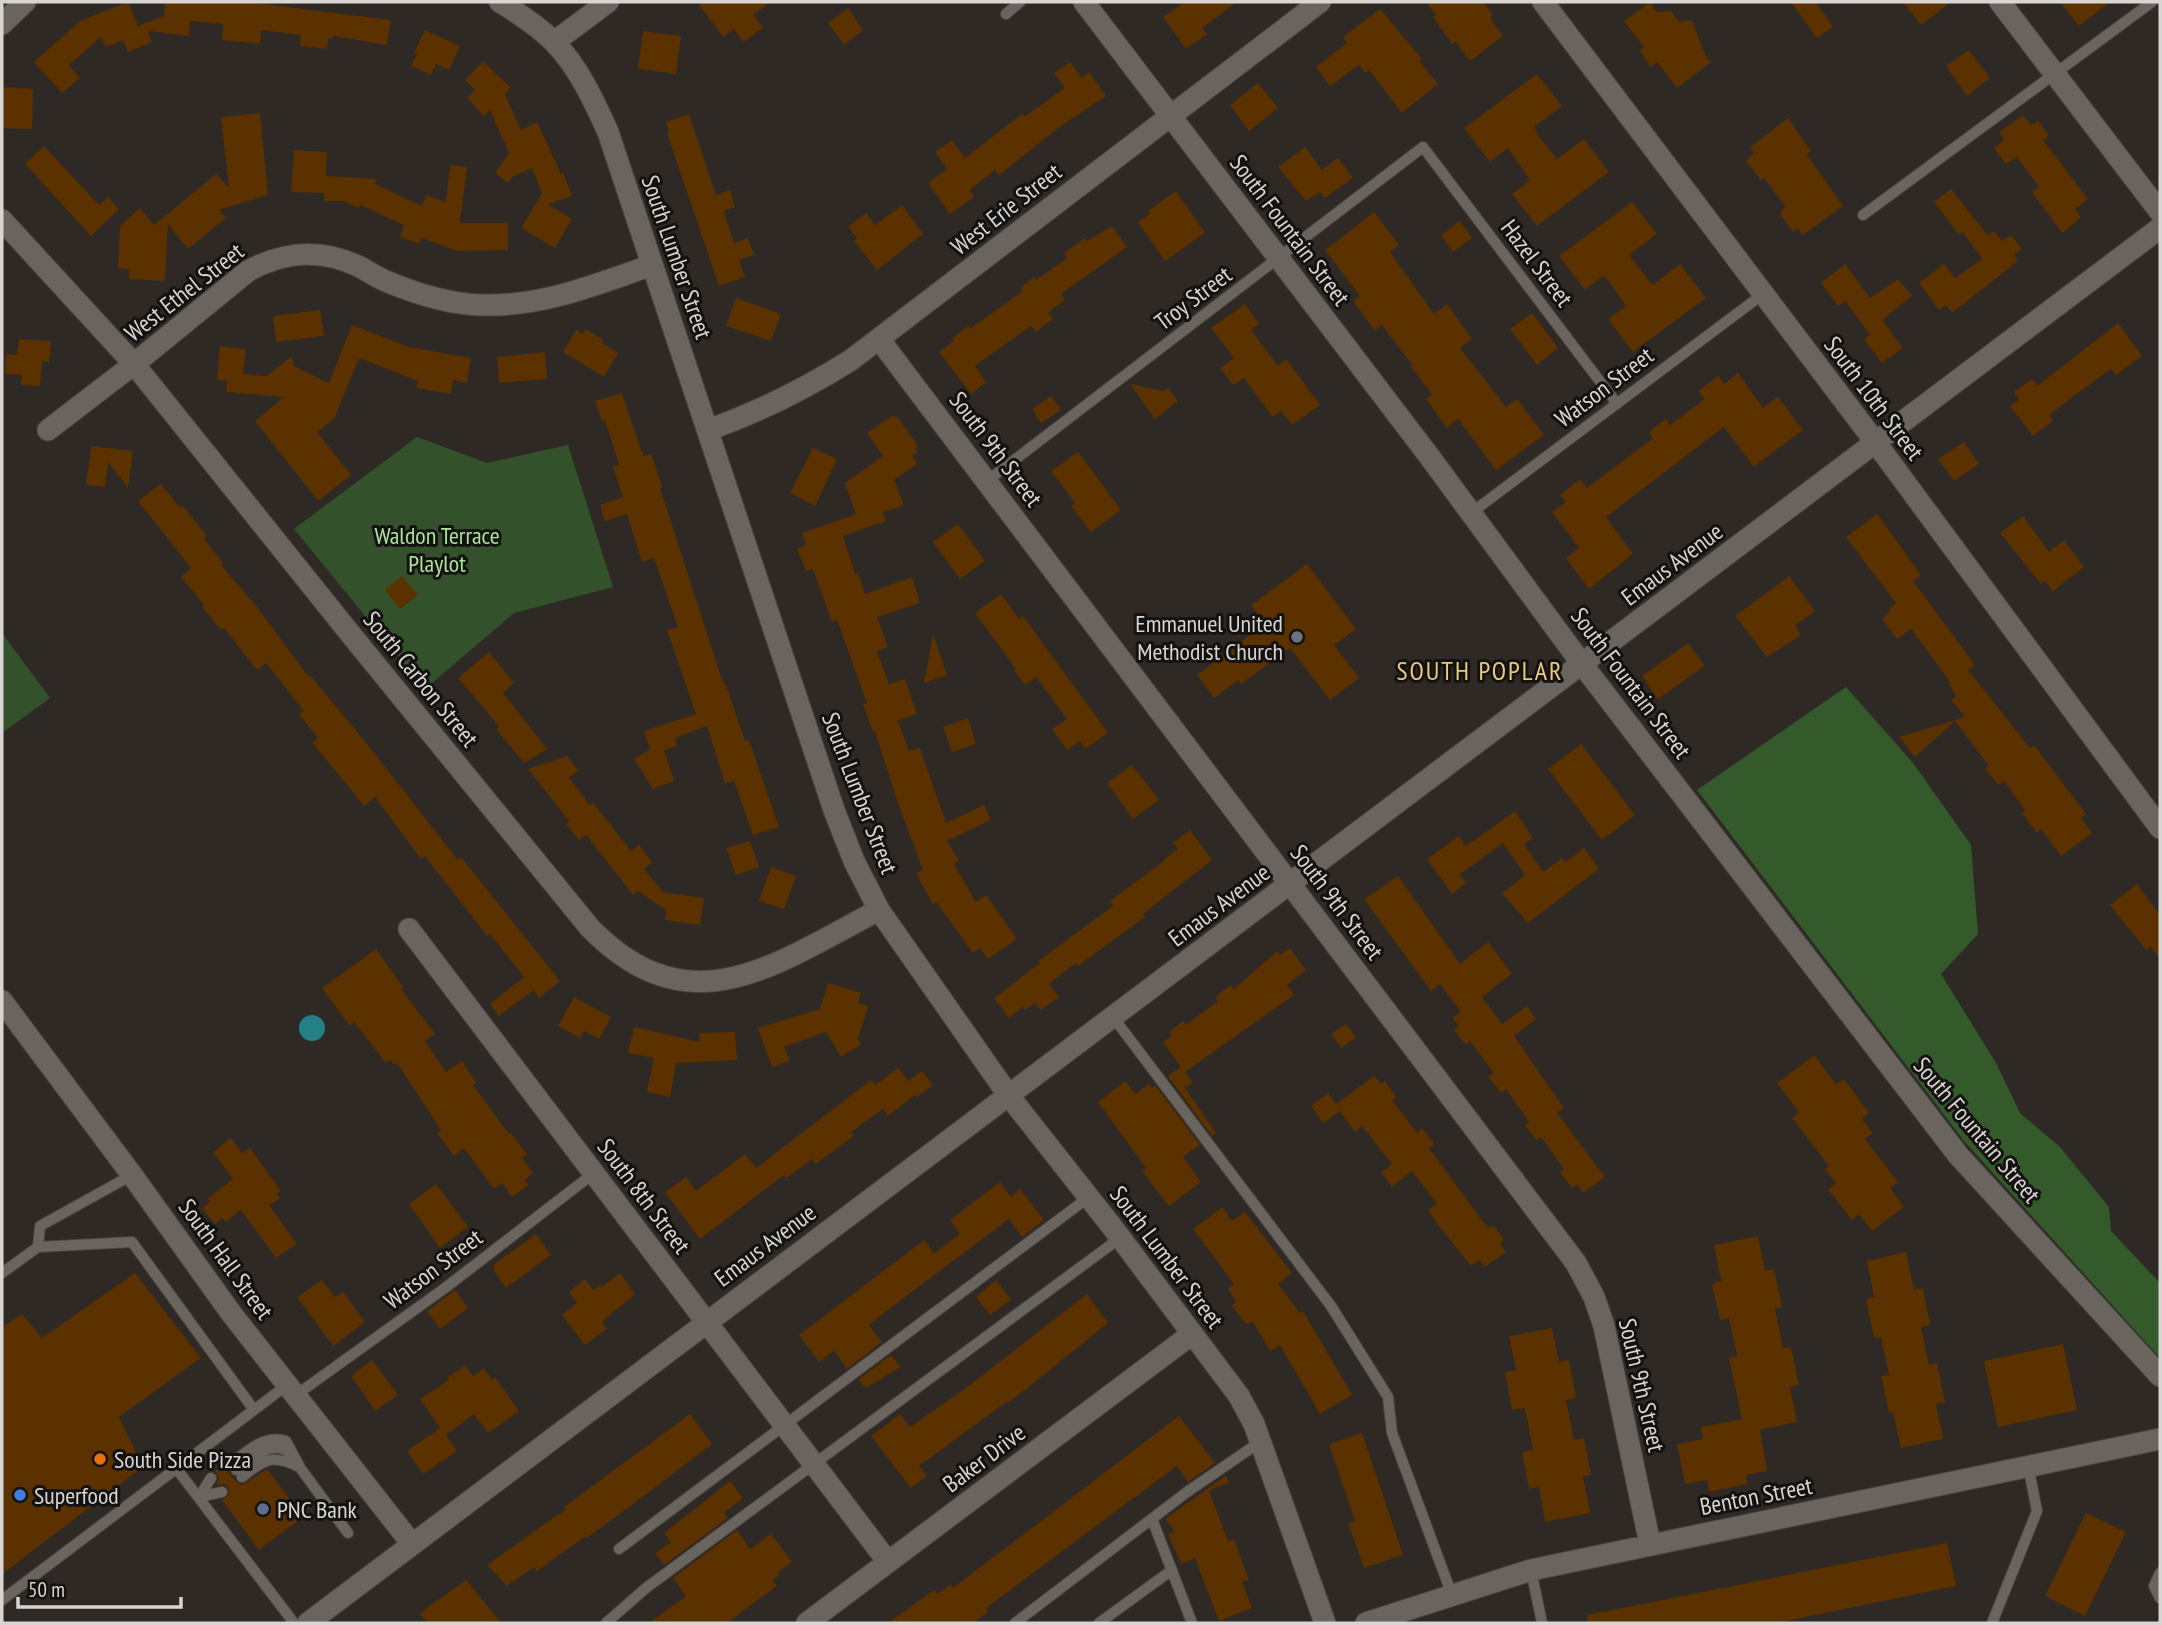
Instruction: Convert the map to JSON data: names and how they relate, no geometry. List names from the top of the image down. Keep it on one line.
{"streets":{"street":["West Erie Street","South Fountain Street","South Lumber Street","West Ethel Street","South 10th Street","South 9th Street","Emaus Avenue","South Carbon Street","South 8th Street","South Hall Street","Baker Drive","Benton Street"],"lane":["Hazel Street","Troy Street","Watson Street"]},"crossings":[["West Erie Street","South Fountain Street"],["West Erie Street","South Lumber Street"],["West Erie Street","South 9th Street"],["South Fountain Street","Troy Street"],["South Fountain Street","Watson Street"],["South Fountain Street","Emaus Avenue"],["South Lumber Street","West Ethel Street"],["South Lumber Street","Emaus Avenue"],["South Lumber Street","South Carbon Street"],["South Lumber Street","Baker Drive"],["Hazel Street","Troy Street"],["Hazel Street","Watson Street"],["West Ethel Street","South Carbon Street"],["Troy Street","South 9th Street"],["Watson Street","South 10th Street"],["Watson Street","South 8th Street"],["Watson Street","South Hall Street"],["South 10th Street","Emaus Avenue"],["South 9th Street","Emaus Avenue"],["South 9th Street","Benton Street"],["Emaus Avenue","South 8th Street"],["Emaus Avenue","South Hall Street"],["South 8th Street","Baker Drive"]],"districts":["SOUTH POPLAR"],"parks":["Waldon Terrace Playlot"],"places":["Emmanuel United Methodist Church","South Side Pizza","Superfood","PNC Bank"],"scale_bar":"50 m"}
